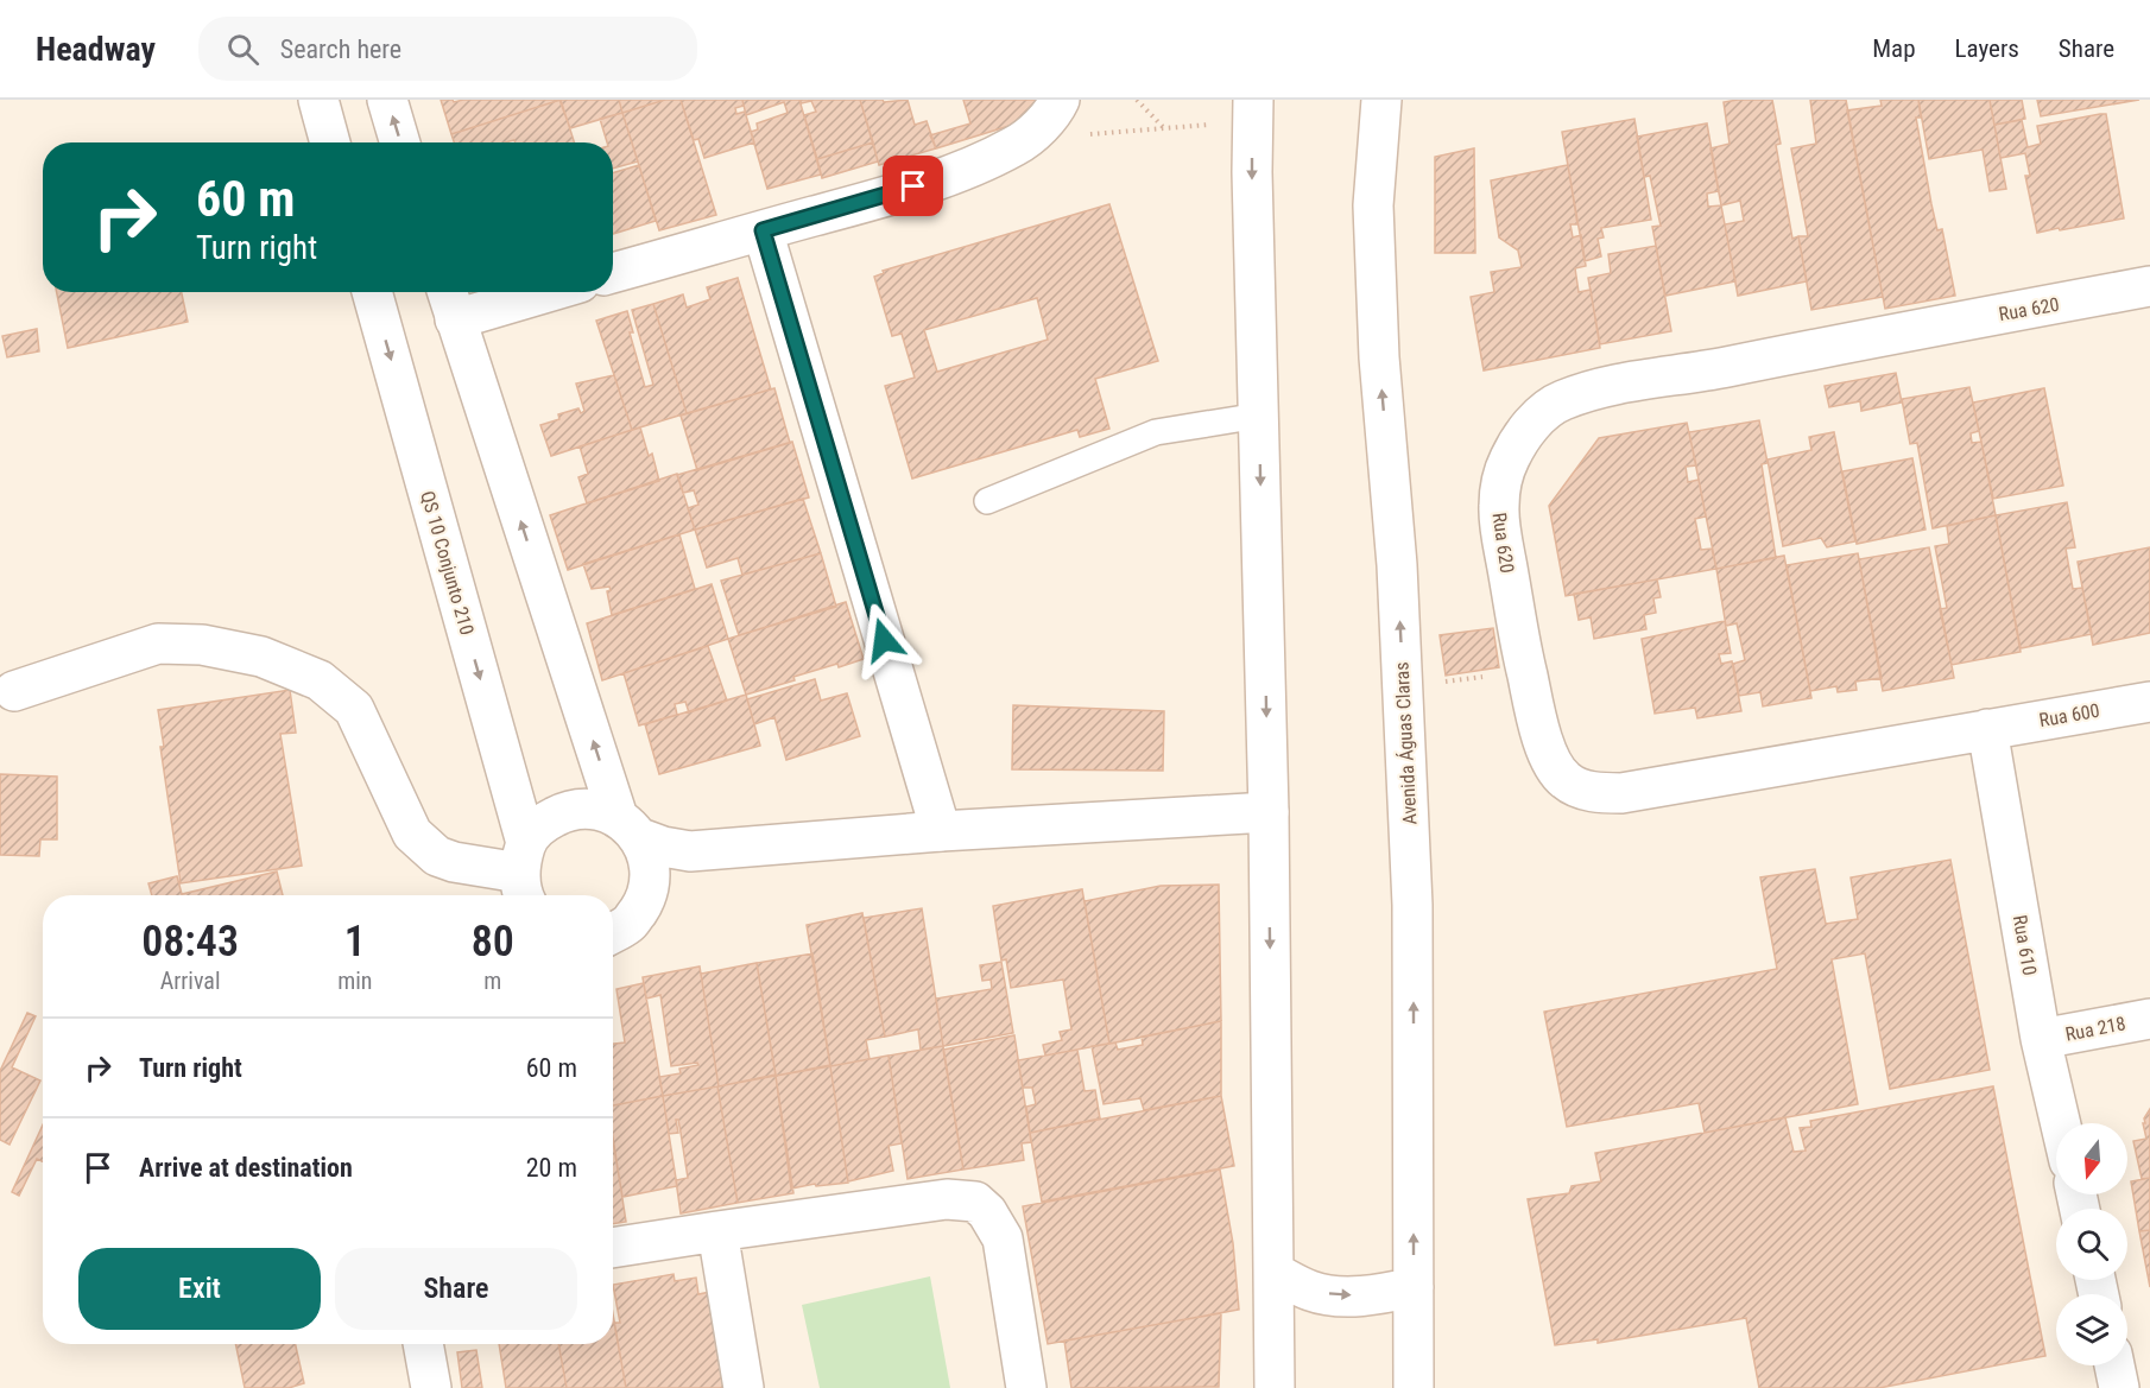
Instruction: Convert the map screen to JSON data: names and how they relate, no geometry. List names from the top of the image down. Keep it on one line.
{"streets":{"street":["Rua 620","QS 10 Conjunto 210","Rua 600","Avenida Águas Claras","Rua 610","Rua 218"]},"crossings":[["Rua 620","Rua 600"],["Rua 620","Rua 610"],["Rua 600","Rua 610"],["Rua 610","Rua 218"]],"north":"bottom","page":{"header":"Headway","search":"Search here","nav":["Map","Layers","Share"],"turn":["60 m","Turn right"],"eta":["08:43","Arrival","1","min","80","m"],"list":[{"name":"Turn right","value":"60 m"},{"name":"Arrive at destination","value":"20 m"}],"buttons":["Exit","Share"]}}
